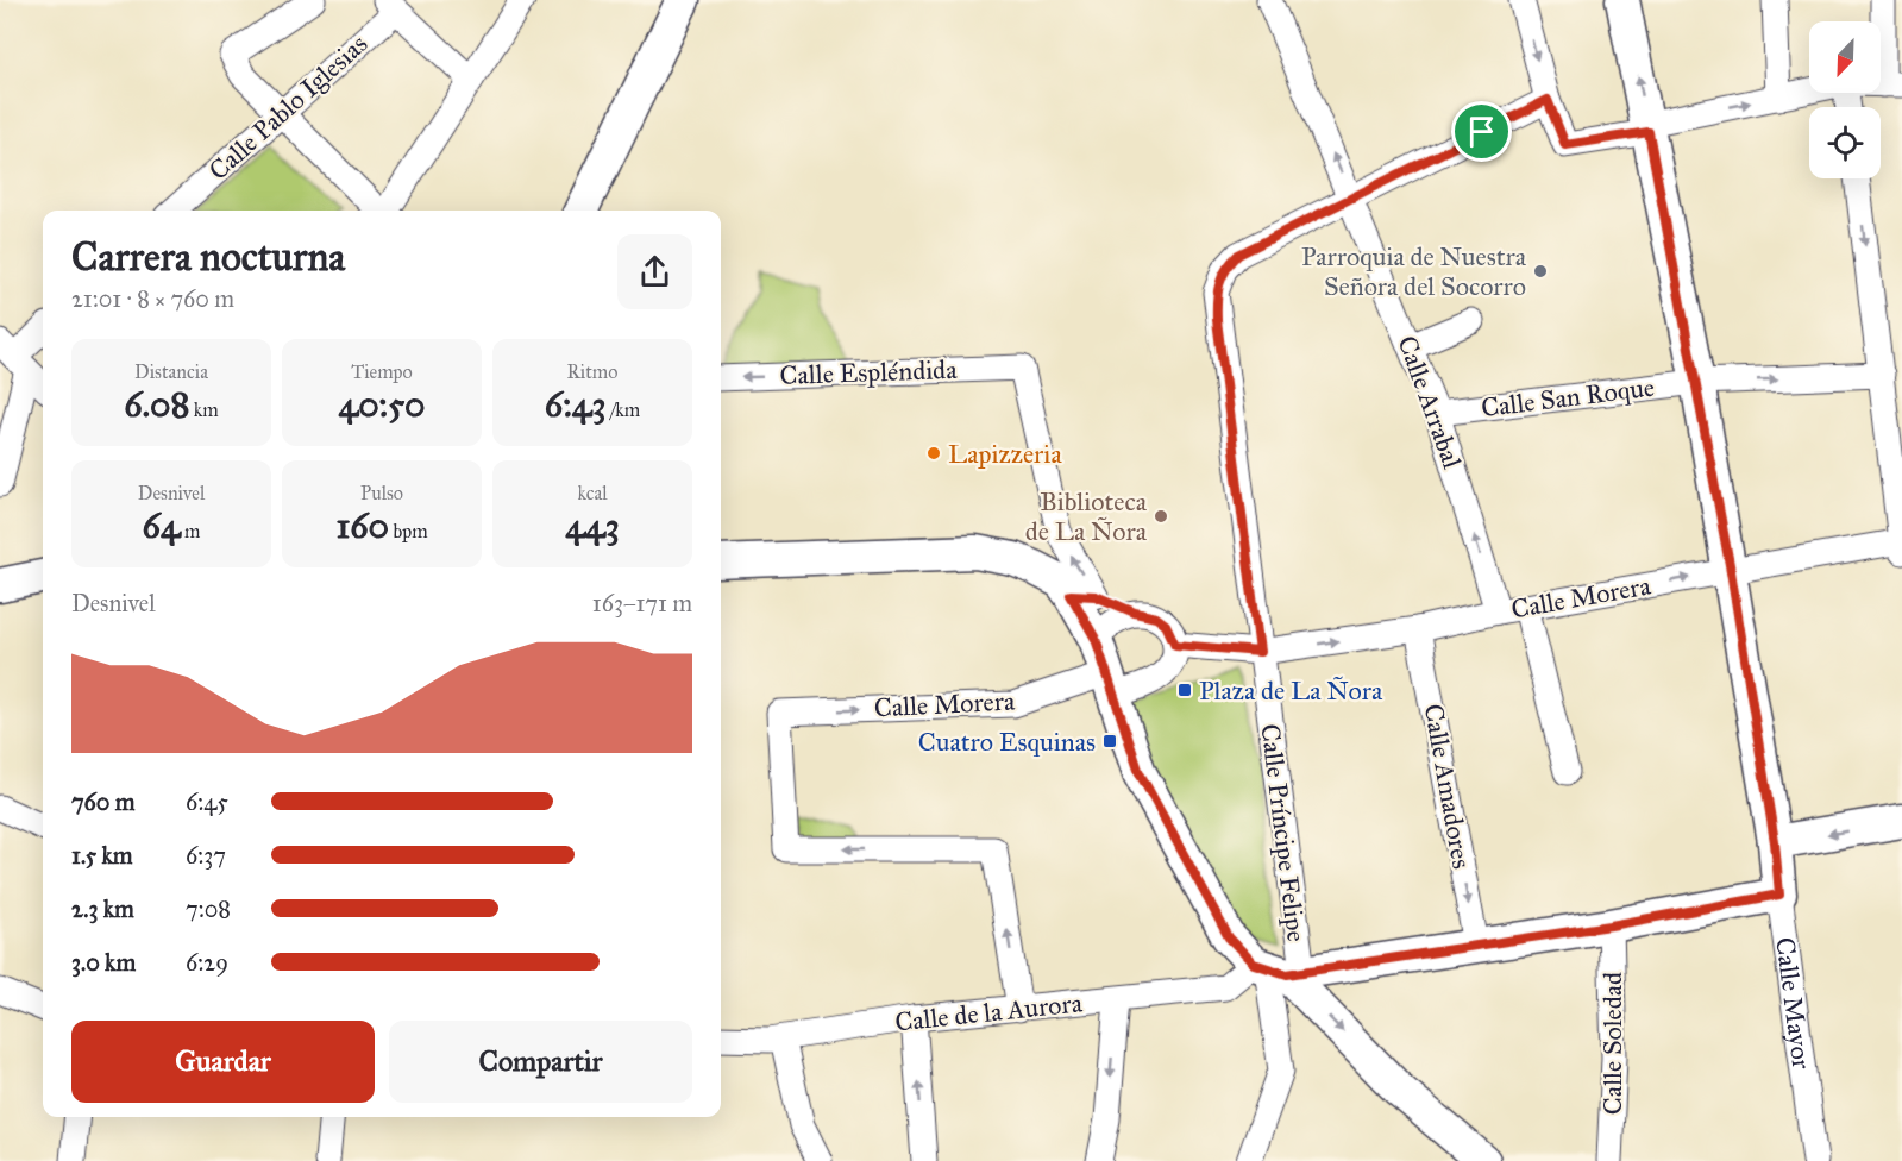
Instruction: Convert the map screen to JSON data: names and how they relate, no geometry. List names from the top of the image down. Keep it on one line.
{"streets":{"street":["Calle Pablo Iglesias","Calle Espléndida","Calle San Roque","Calle Arrabal","Calle Morera","Calle Amadores","Calle Príncipe Felipe","Calle Mayor","Calle de la Aurora","Calle Soledad"]},"crossings":[["Calle San Roque","Calle Arrabal"],["Calle San Roque","Calle Mayor"],["Calle Arrabal","Calle Morera"],["Calle Arrabal","Calle Príncipe Felipe"],["Calle Morera","Calle Amadores"],["Calle Morera","Calle Príncipe Felipe"],["Calle Morera","Calle Mayor"],["Calle Morera","Calle de la Aurora"],["Calle Príncipe Felipe","Calle de la Aurora"]],"one_way":["Calle San Roque","Calle Arrabal"],"places":{"other":["Parroquia de Nuestra Señora del Socorro","Lapizzeria","Biblioteca de La Ñora"],"transit":["Plaza de La Ñora","Cuatro Esquinas"]},"north":"bottom left","page":{"heading":["Carrera nocturna","21:01 · 8 × 760 m"],"stats":[["Distancia","6.08 km"],["Tiempo","40:50"],["Ritmo","6:43 /km"],["Desnivel","64 m"],["Pulso","160 bpm"],["kcal","443"]],"chart":["Desnivel","163–171 m"],"list":[{"name":"760 m","note":"6:45"},{"name":"1.5 km","note":"6:37"},{"name":"2.3 km","note":"7:08"},{"name":"3.0 km","note":"6:29"}],"buttons":["Guardar","Compartir"]}}
